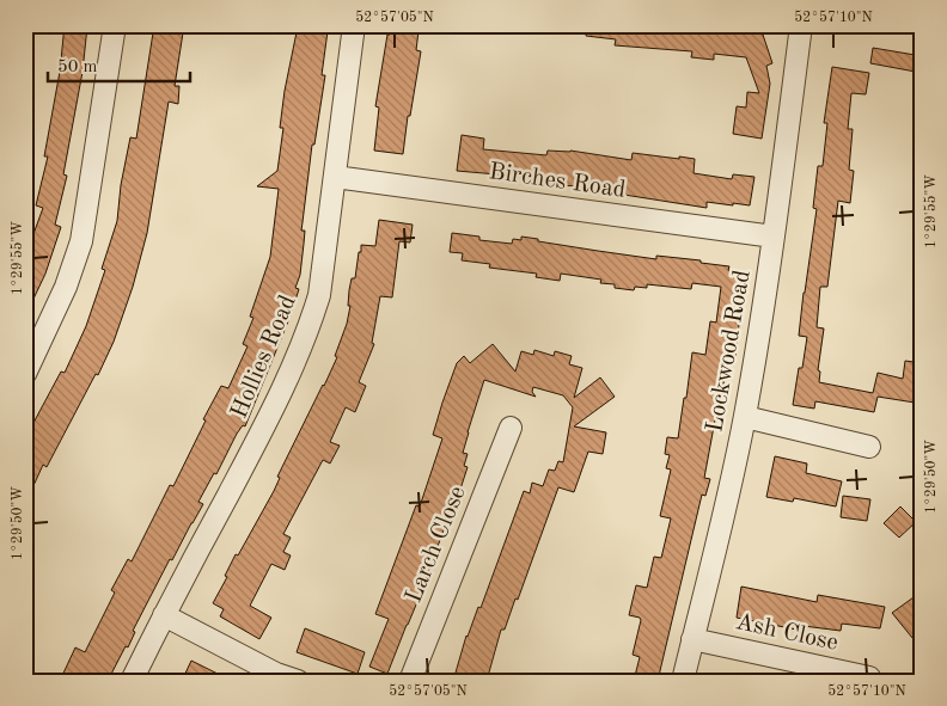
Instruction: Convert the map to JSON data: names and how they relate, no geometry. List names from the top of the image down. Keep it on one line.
{"streets":{"street":["Birches Road","Lockwood Road","Hollies Road","Larch Close","Ash Close"]},"crossings":[["Birches Road","Lockwood Road"],["Birches Road","Hollies Road"],["Lockwood Road","Ash Close"]],"scale_bar":"50 m","coordinates":["52°57'05\"N","52°57'10\"N","1°29'55\"W","1°29'50\"W"]}
